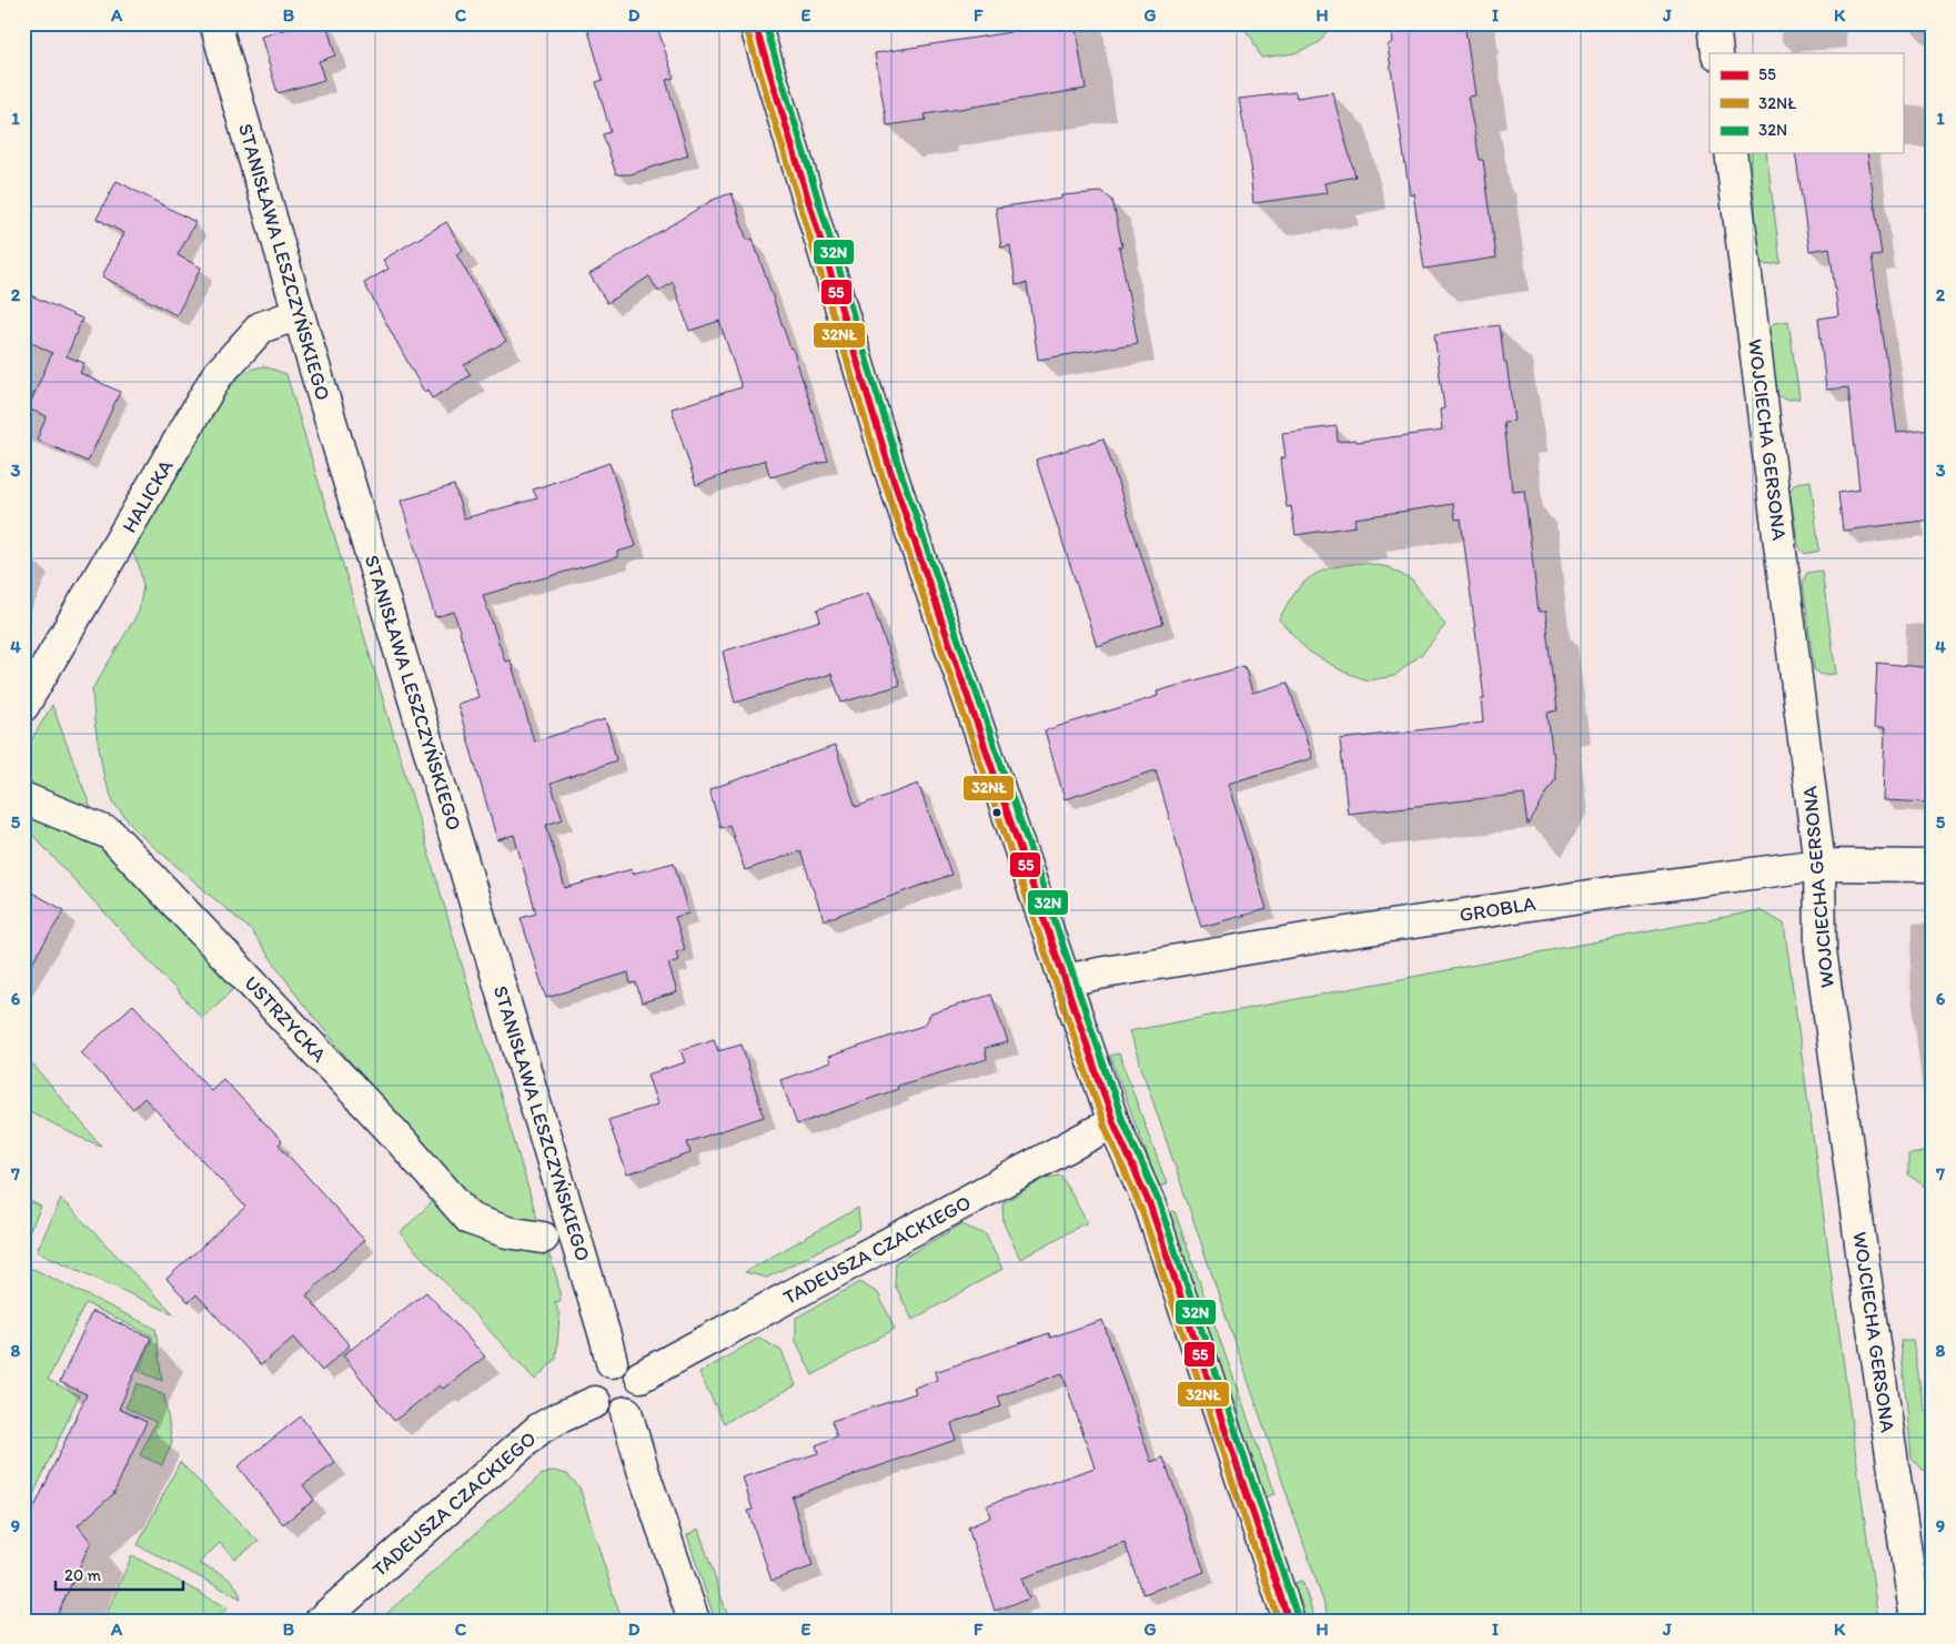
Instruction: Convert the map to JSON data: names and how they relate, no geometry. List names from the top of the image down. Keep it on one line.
{"streets":{"street":["STANISŁAWA LESZCZYŃSKIEGO","WOJCIECHA GERSONA","HALICKA","GROBLA","USTRZYCKA","TADEUSZA CZACKIEGO"]},"crossings":[["STANISŁAWA LESZCZYŃSKIEGO","HALICKA"],["STANISŁAWA LESZCZYŃSKIEGO","TADEUSZA CZACKIEGO"],["WOJCIECHA GERSONA","GROBLA"]],"lines":["transit line 55","transit line 32N","transit line 32NŁ"],"legend":["55","32NŁ","32N"],"scale_bar":"20 m","grid":{"columns":["A","B","C","D","E","F","G","H","I","J","K"],"rows":["1","2","3","4","5","6","7","8","9"]}}
